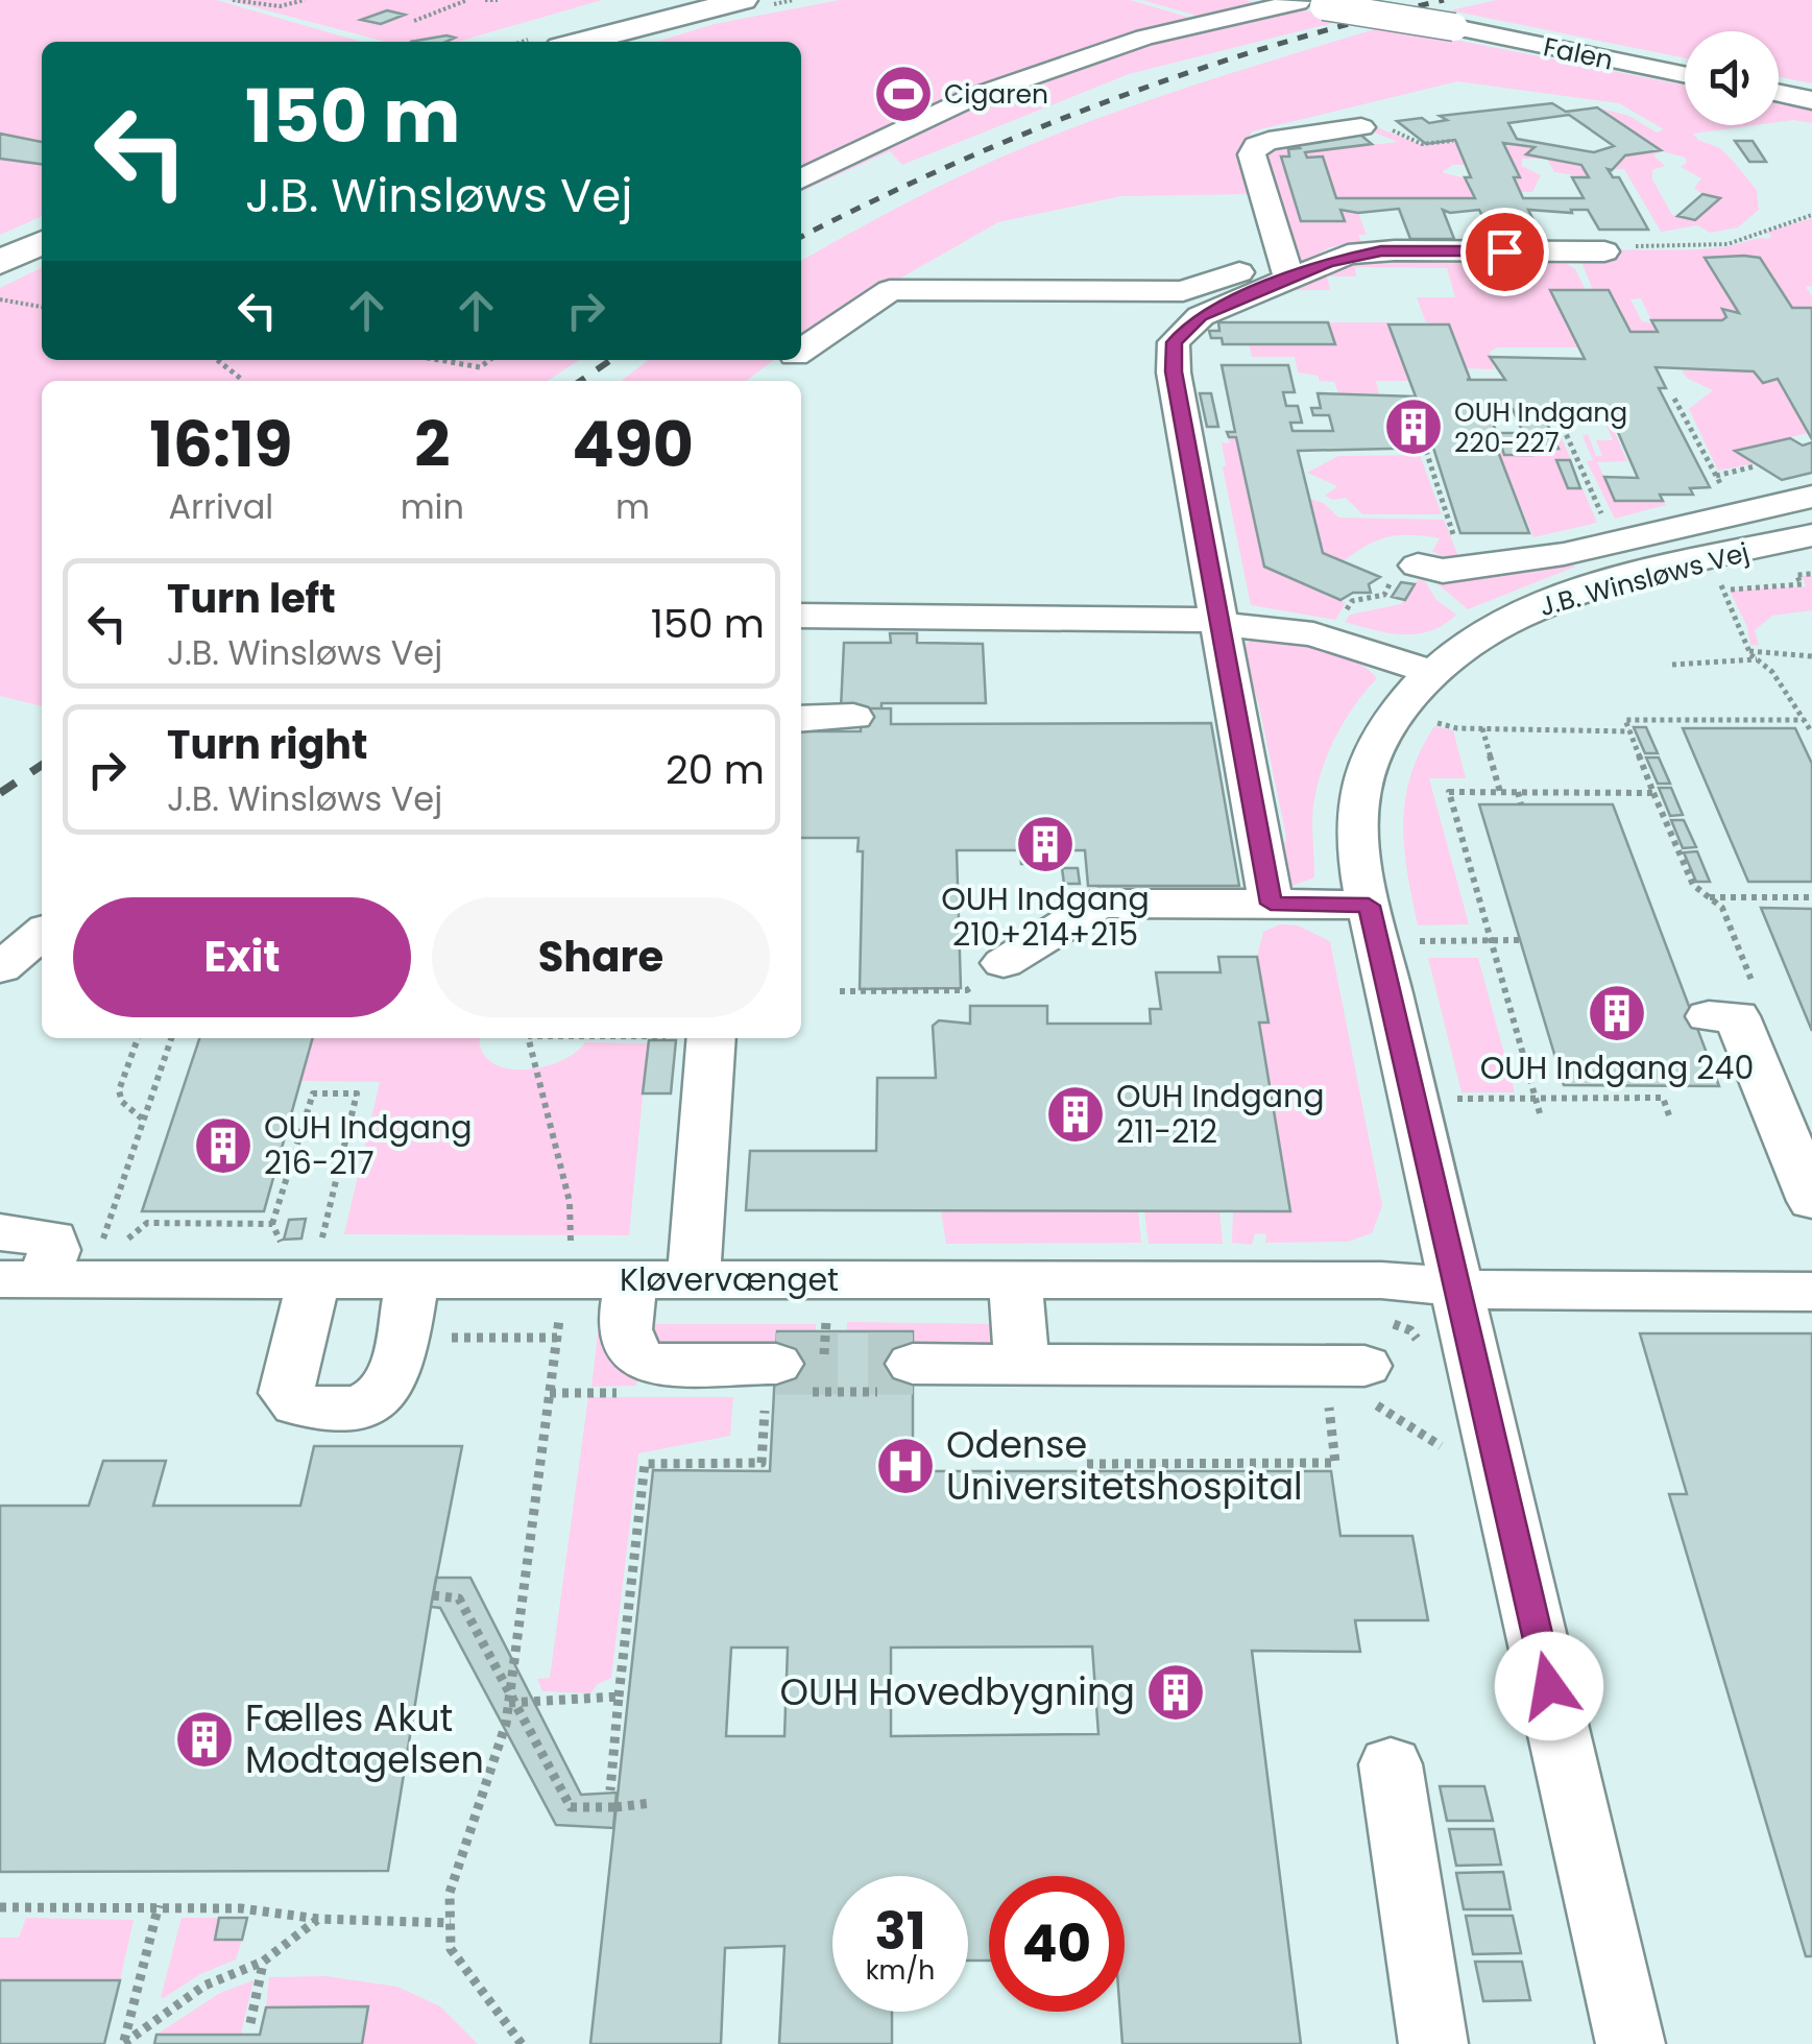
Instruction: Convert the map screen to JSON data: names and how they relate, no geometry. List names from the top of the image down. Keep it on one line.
{"streets":{"street":["Falen","J.B. Winsløws Vej","Kløvervænget"]},"crossings":[["J.B. Winsløws Vej","Kløvervænget"]],"places":{"sports":["Cigaren"],"building":["OUH Indgang 220-227","OUH Indgang 210+214+215","OUH Indgang 240","OUH Indgang 211-212","OUH Indgang 216-217","OUH Hovedbygning","Fælles Akut Modtagelsen"],"hospital":["Odense Universitetshospital"]},"page":{"turn":["150 m","J.B. Winsløws Vej"],"eta":["16:19","Arrival","2","min","490","m"],"list":[{"name":"Turn left","note":"J.B. Winsløws Vej","value":"150 m"},{"name":"Turn right","note":"J.B. Winsløws Vej","value":"20 m"}],"buttons":["Exit","Share"],"speed":"31 km/h","limit":"40"}}
